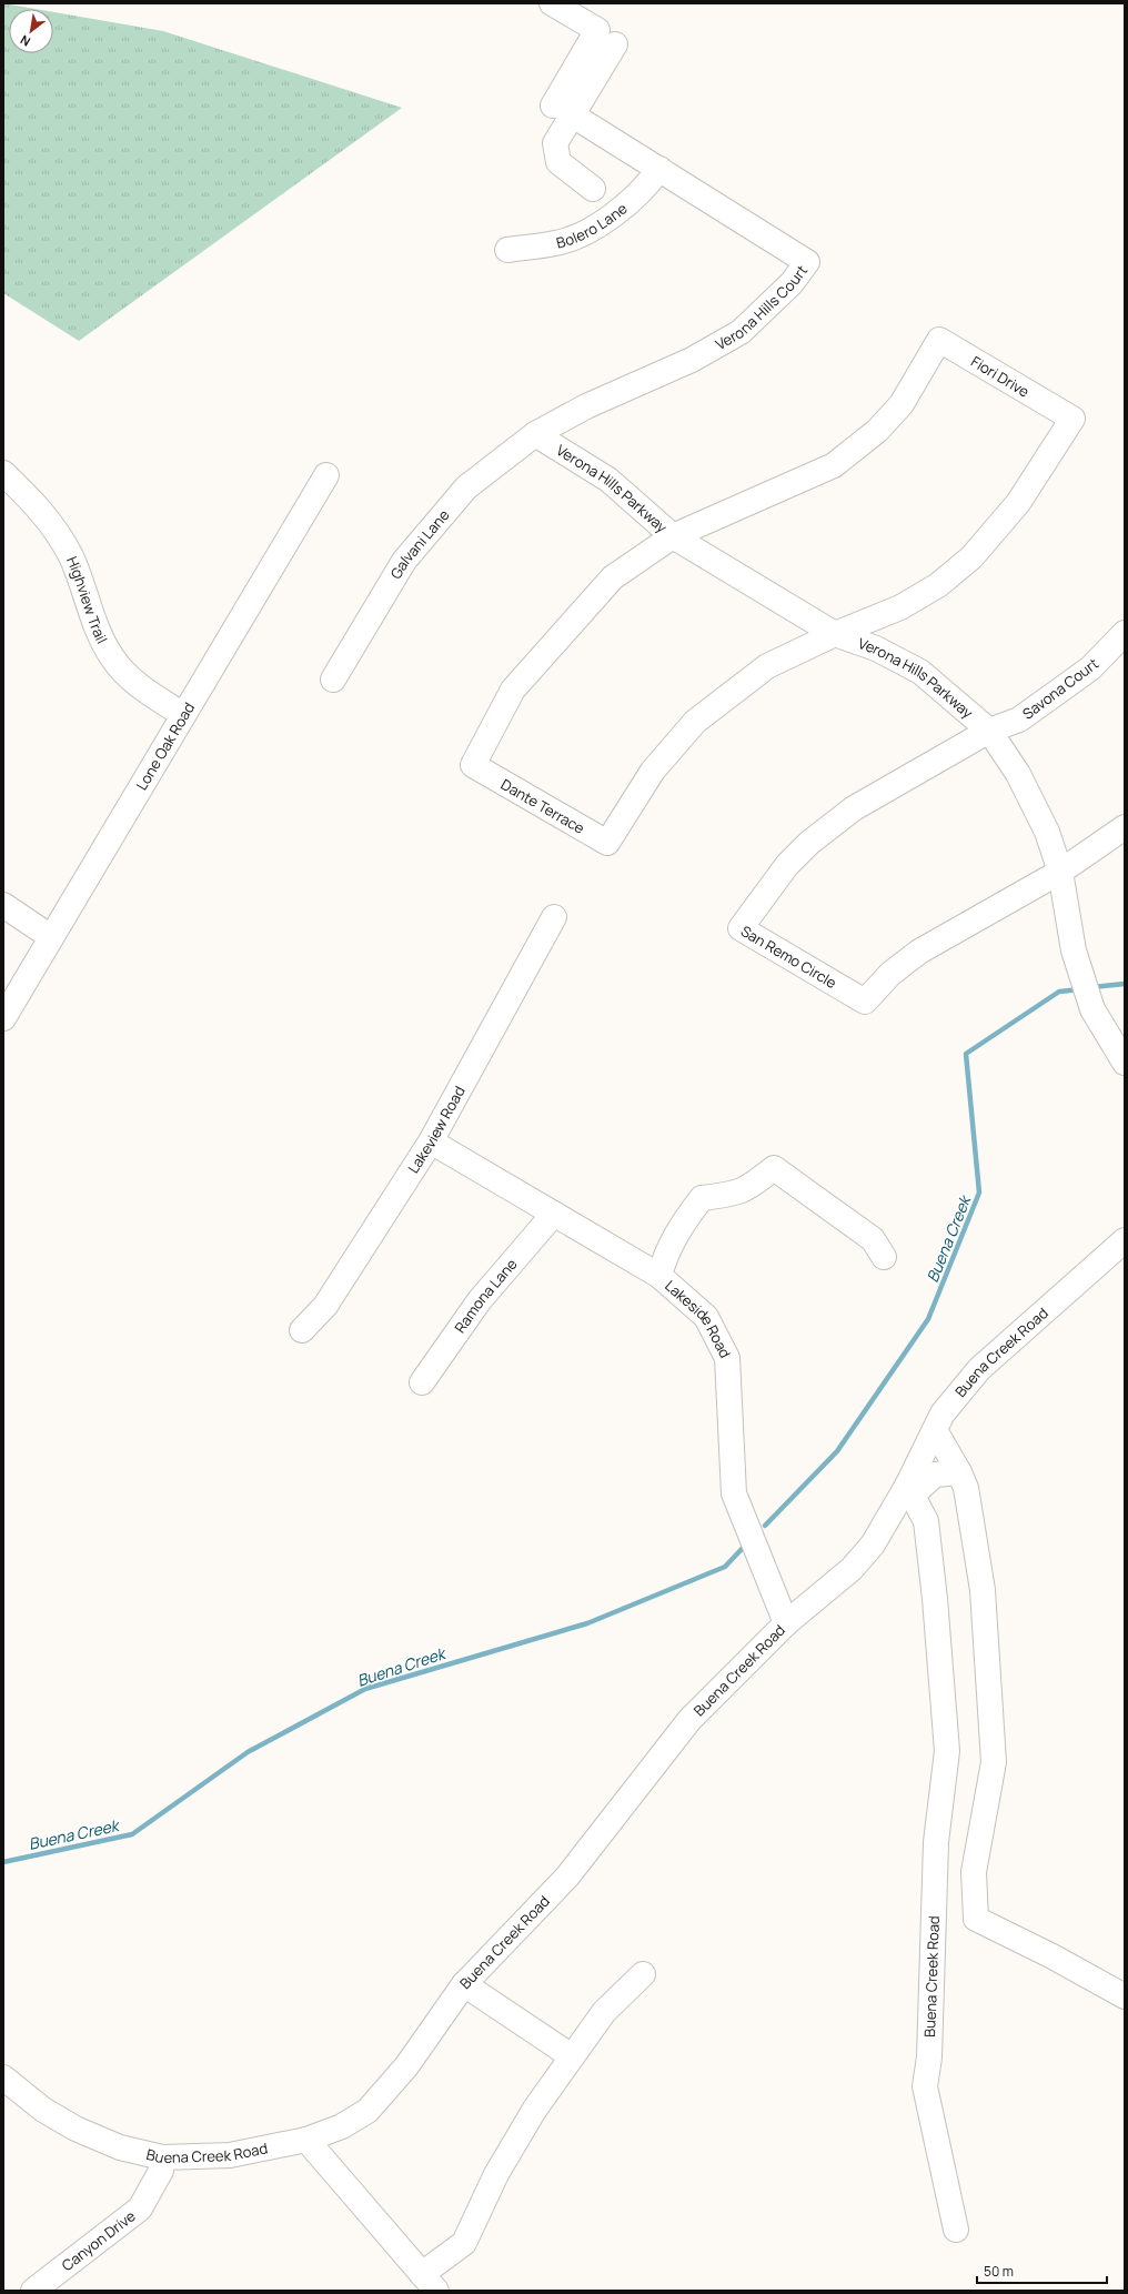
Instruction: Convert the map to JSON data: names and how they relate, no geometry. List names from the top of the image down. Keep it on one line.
{"streets":{"street":["Bolero Lane","Verona Hills Court","Fiori Drive","Verona Hills Parkway","Galvani Lane","Highview Trail","Savona Court","Lone Oak Road","Dante Terrace","San Remo Circle","Lakeview Road","Ramona Lane","Lakeside Road","Buena Creek Road","Canyon Drive"]},"crossings":[["Bolero Lane","Verona Hills Court"],["Verona Hills Court","Verona Hills Parkway"],["Verona Hills Court","Galvani Lane"],["Fiori Drive","Verona Hills Parkway"],["Fiori Drive","Dante Terrace"],["Verona Hills Parkway","Galvani Lane"],["Verona Hills Parkway","Savona Court"],["Verona Hills Parkway","Dante Terrace"],["Verona Hills Parkway","San Remo Circle"],["Highview Trail","Lone Oak Road"],["Savona Court","San Remo Circle"],["Lakeview Road","Lakeside Road"],["Ramona Lane","Lakeside Road"],["Lakeside Road","Buena Creek Road"],["Buena Creek Road","Canyon Drive"]],"water":["Buena Creek"],"scale_bar":"50 m","north":"bottom left"}
